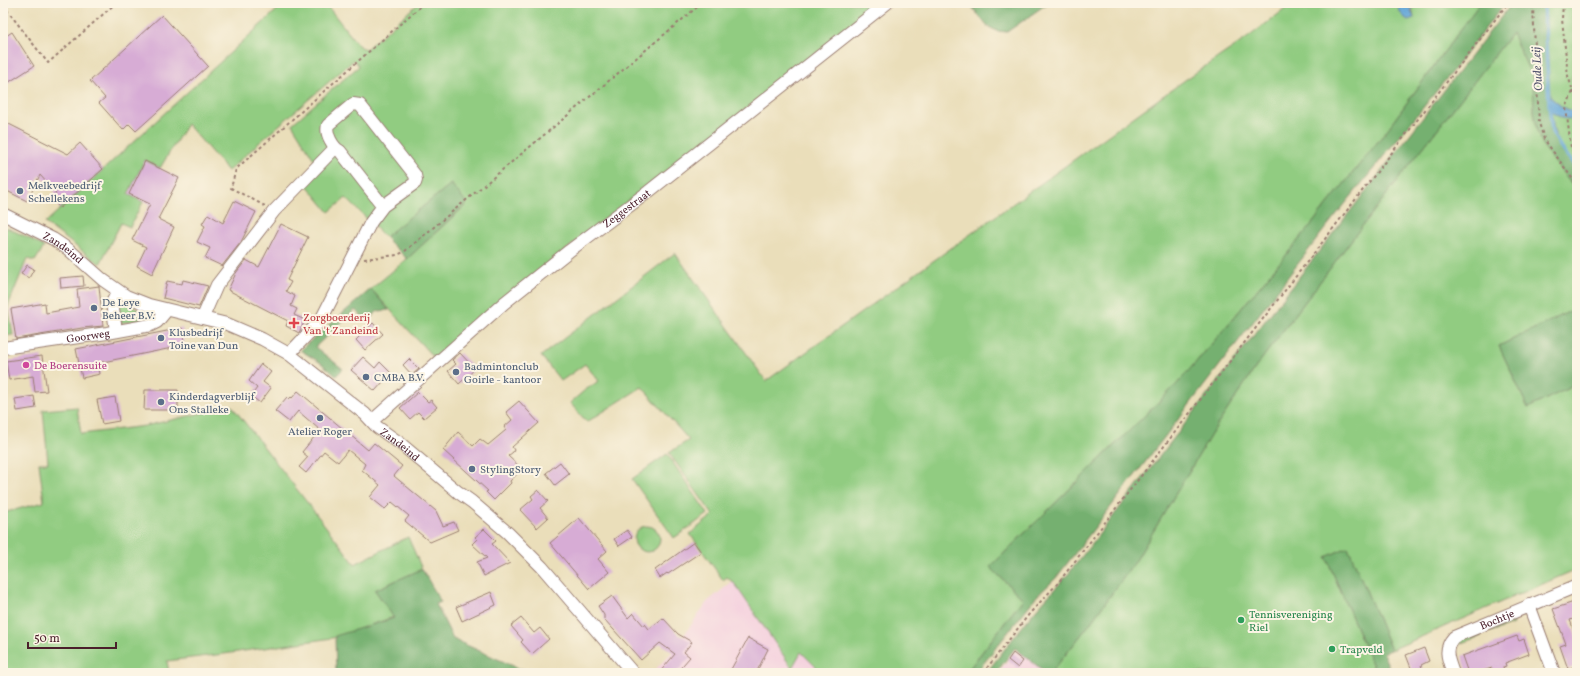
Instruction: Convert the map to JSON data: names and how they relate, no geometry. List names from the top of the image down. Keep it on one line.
{"streets":{"street":["Zeggestraat","Zandeind","Goorweg","Bochtje"]},"crossings":[["Zeggestraat","Zandeind"],["Zandeind","Goorweg"]],"water":["Oude Leij"],"places":{"other":["Melkveebedrijf Schellekens","De Leye Beheer B.V.","Klusbedrijf Toine van Dun","De Boerensuite","Badmintonclub Goirle - kantoor","CMBA B.V.","Kinderdagverblijf Ons Stalleke","Atelier Roger","StylingStory","Tennisvereniging Riel","Trapveld"],"health":["Zorgboerderij Van 't Zandeind"]},"scale_bar":"50 m"}
